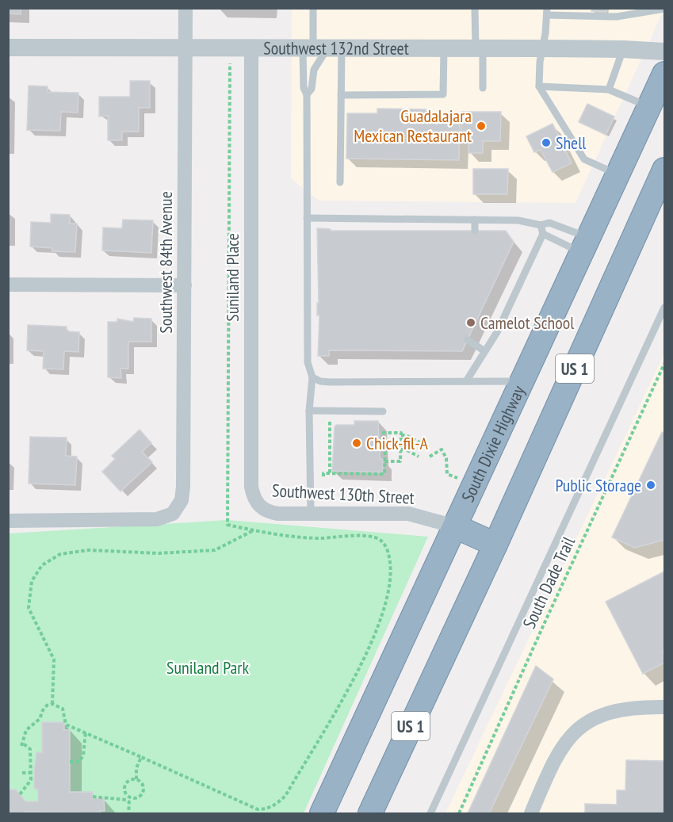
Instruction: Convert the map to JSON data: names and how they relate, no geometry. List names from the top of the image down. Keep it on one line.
{"streets":{"highway":["US 1","South Dixie Highway"],"street":["Southwest 132nd Street","Southwest 84th Avenue","Suniland Place","Southwest 130th Street"],"path":["South Dade Trail"]},"crossings":[["Southwest 132nd Street","Southwest 84th Avenue"],["Southwest 132nd Street","Suniland Place"],["Suniland Place","Southwest 130th Street"],["South Dixie Highway","Southwest 130th Street"]],"parks":["Suniland Park"],"places":["Guadalajara Mexican Restaurant","Shell","Camelot School","Chick-fil-A","Public Storage"]}
